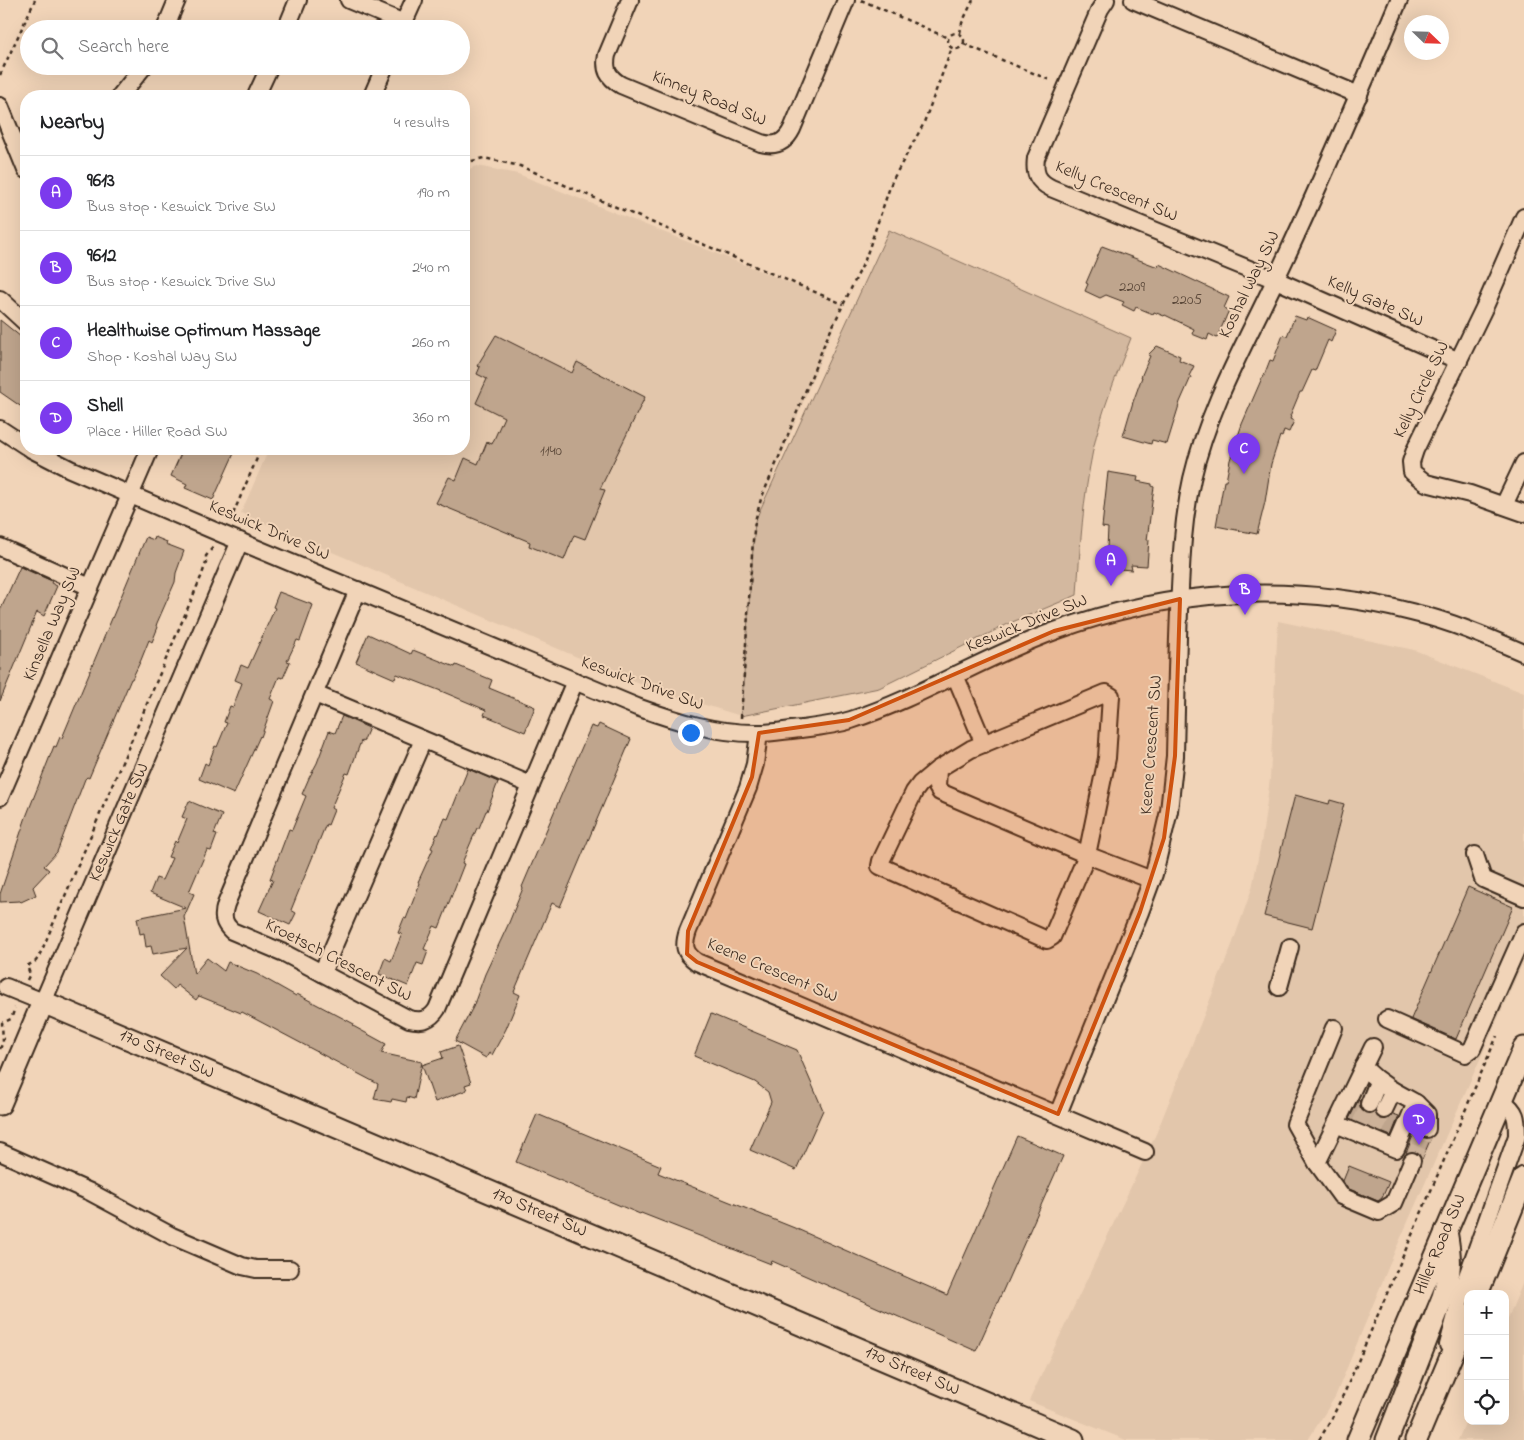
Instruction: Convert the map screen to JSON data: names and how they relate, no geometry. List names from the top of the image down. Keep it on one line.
{"streets":{"main road":["Keswick Gate SW","170 Street SW","Hiller Road SW"],"street":["Kinney Road SW","Kelly Crescent SW","Koshal Way SW","Kelly Gate SW","Kelly Circle SW","Keswick Drive SW","Kinsella Way SW","Keene Crescent SW","Kroetsch Crescent SW"]},"crossings":[["Kelly Crescent SW","Koshal Way SW"],["Kelly Crescent SW","Kelly Gate SW"],["Koshal Way SW","Kelly Gate SW"],["Koshal Way SW","Keswick Drive SW"],["Koshal Way SW","Keene Crescent SW"],["Kelly Gate SW","Kelly Circle SW"],["Keswick Drive SW","Kinsella Way SW"],["Keswick Drive SW","Keene Crescent SW"],["Keswick Drive SW","Keswick Gate SW"],["Keswick Drive SW","Kroetsch Crescent SW"],["Keswick Gate SW","170 Street SW"]],"house_numbers":["2209","2205","1140"],"north":"bottom right","page":{"search":"Search here","heading":["Nearby","4 results"],"list":[{"mark":"A","name":"9613","note":"Bus stop · Keswick Drive SW","value":"190 m"},{"mark":"B","name":"9612","note":"Bus stop · Keswick Drive SW","value":"240 m"},{"mark":"C","name":"Healthwise Optimum Massage","note":"Shop · Koshal Way SW","value":"260 m"},{"mark":"D","name":"Shell","note":"Place · Hiller Road SW","value":"360 m"}],"pins":["C","A","B","D"],"map_buttons":["+","−"]}}
